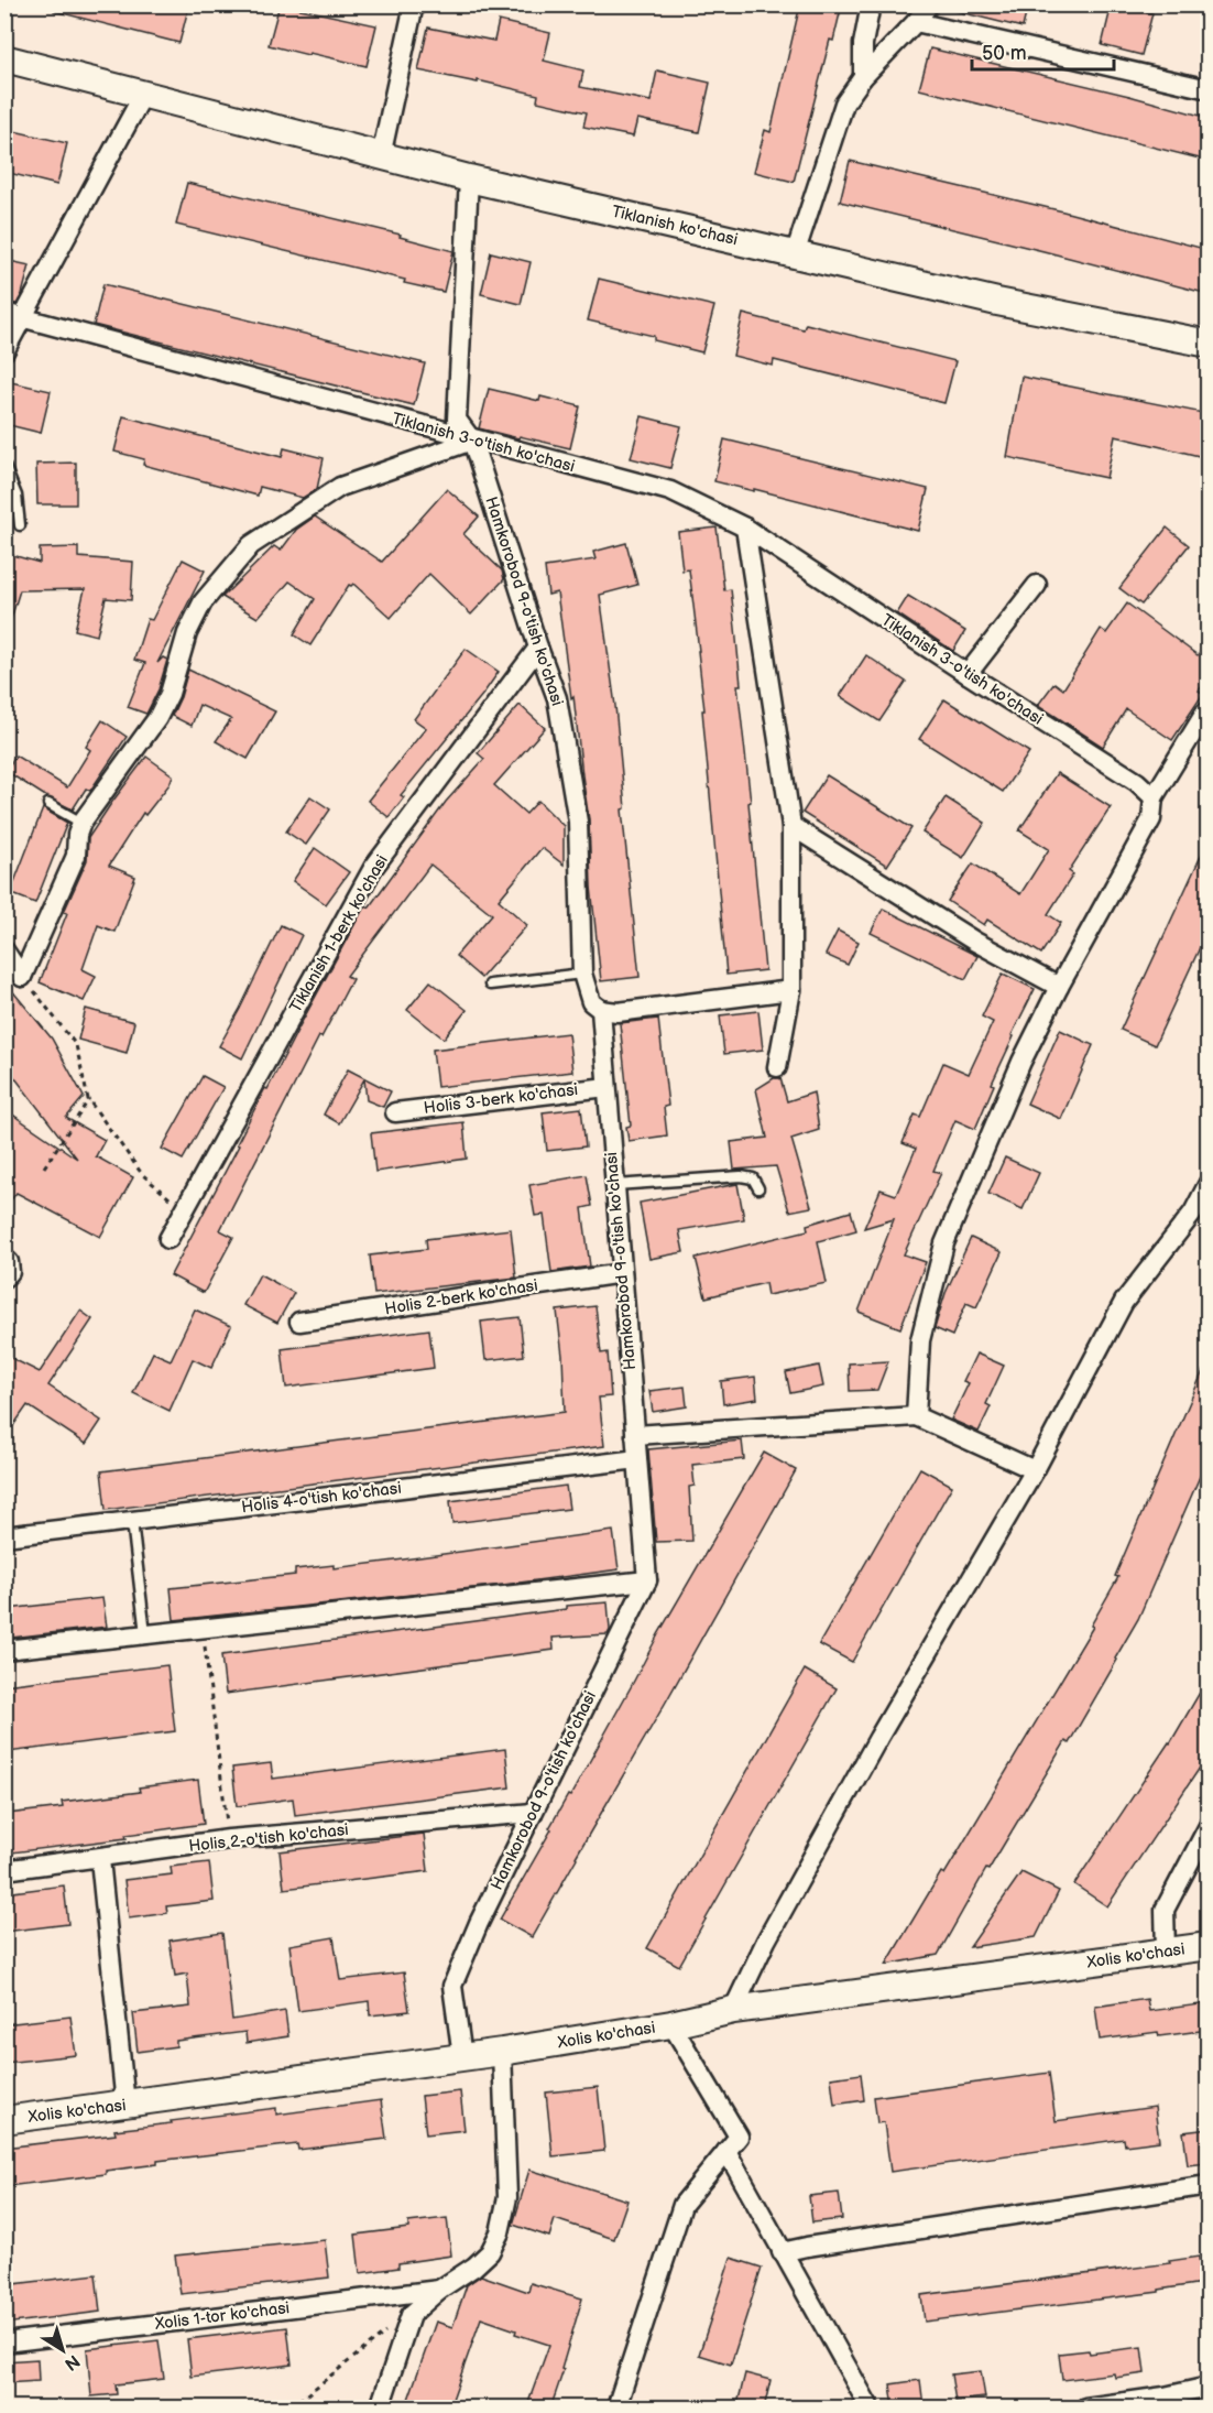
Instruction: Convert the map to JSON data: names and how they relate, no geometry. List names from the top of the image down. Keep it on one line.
{"streets":{"street":["Tiklanish ko'chasi","Tiklanish 3-o'tish ko'chasi","Hamkorobod 9-o'tish ko'chasi","Tiklanish 1-berk ko'chasi","Holis 3-berk ko'chasi","Holis 2-berk ko'chasi","Holis 4-o'tish ko'chasi","Holis 2-o'tish ko'chasi","Xolis ko'chasi","Xolis 1-tor ko'chasi"]},"crossings":[["Tiklanish ko'chasi","Hamkorobod 9-o'tish ko'chasi"],["Tiklanish 3-o'tish ko'chasi","Hamkorobod 9-o'tish ko'chasi"],["Hamkorobod 9-o'tish ko'chasi","Tiklanish 1-berk ko'chasi"],["Hamkorobod 9-o'tish ko'chasi","Holis 3-berk ko'chasi"],["Hamkorobod 9-o'tish ko'chasi","Holis 2-berk ko'chasi"],["Hamkorobod 9-o'tish ko'chasi","Holis 4-o'tish ko'chasi"],["Hamkorobod 9-o'tish ko'chasi","Holis 2-o'tish ko'chasi"],["Hamkorobod 9-o'tish ko'chasi","Xolis ko'chasi"]],"scale_bar":"50 m","north":"bottom right"}
